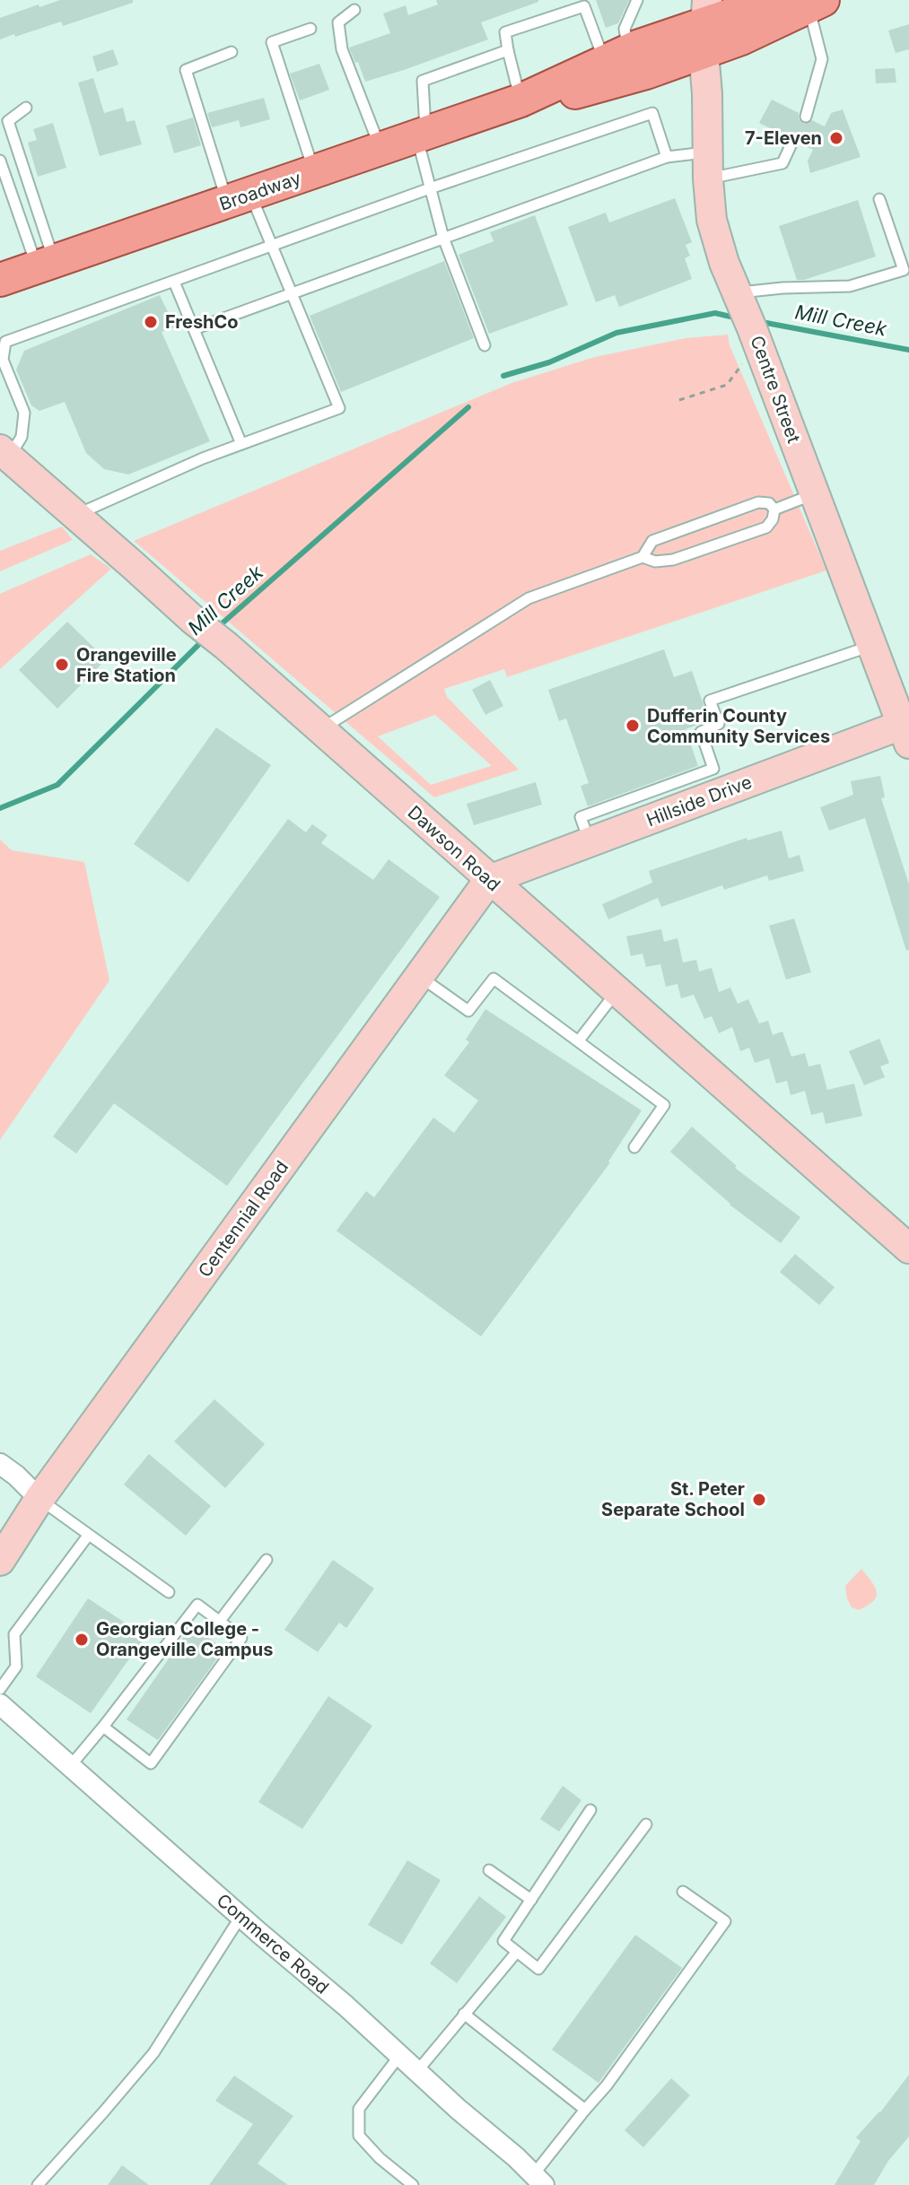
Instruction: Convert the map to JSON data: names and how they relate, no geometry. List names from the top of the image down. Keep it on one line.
{"streets":{"main road":["Broadway"],"street":["Centre Street","Hillside Drive","Dawson Road","Centennial Road","Commerce Road"]},"crossings":[["Broadway","Centre Street"],["Centre Street","Hillside Drive"],["Hillside Drive","Dawson Road"],["Hillside Drive","Centennial Road"],["Dawson Road","Centennial Road"]],"water":["Mill Creek"],"places":["7-Eleven","FreshCo","Orangeville Fire Station","Dufferin County Community Services","St. Peter Separate School","Georgian College - Orangeville Campus"]}
